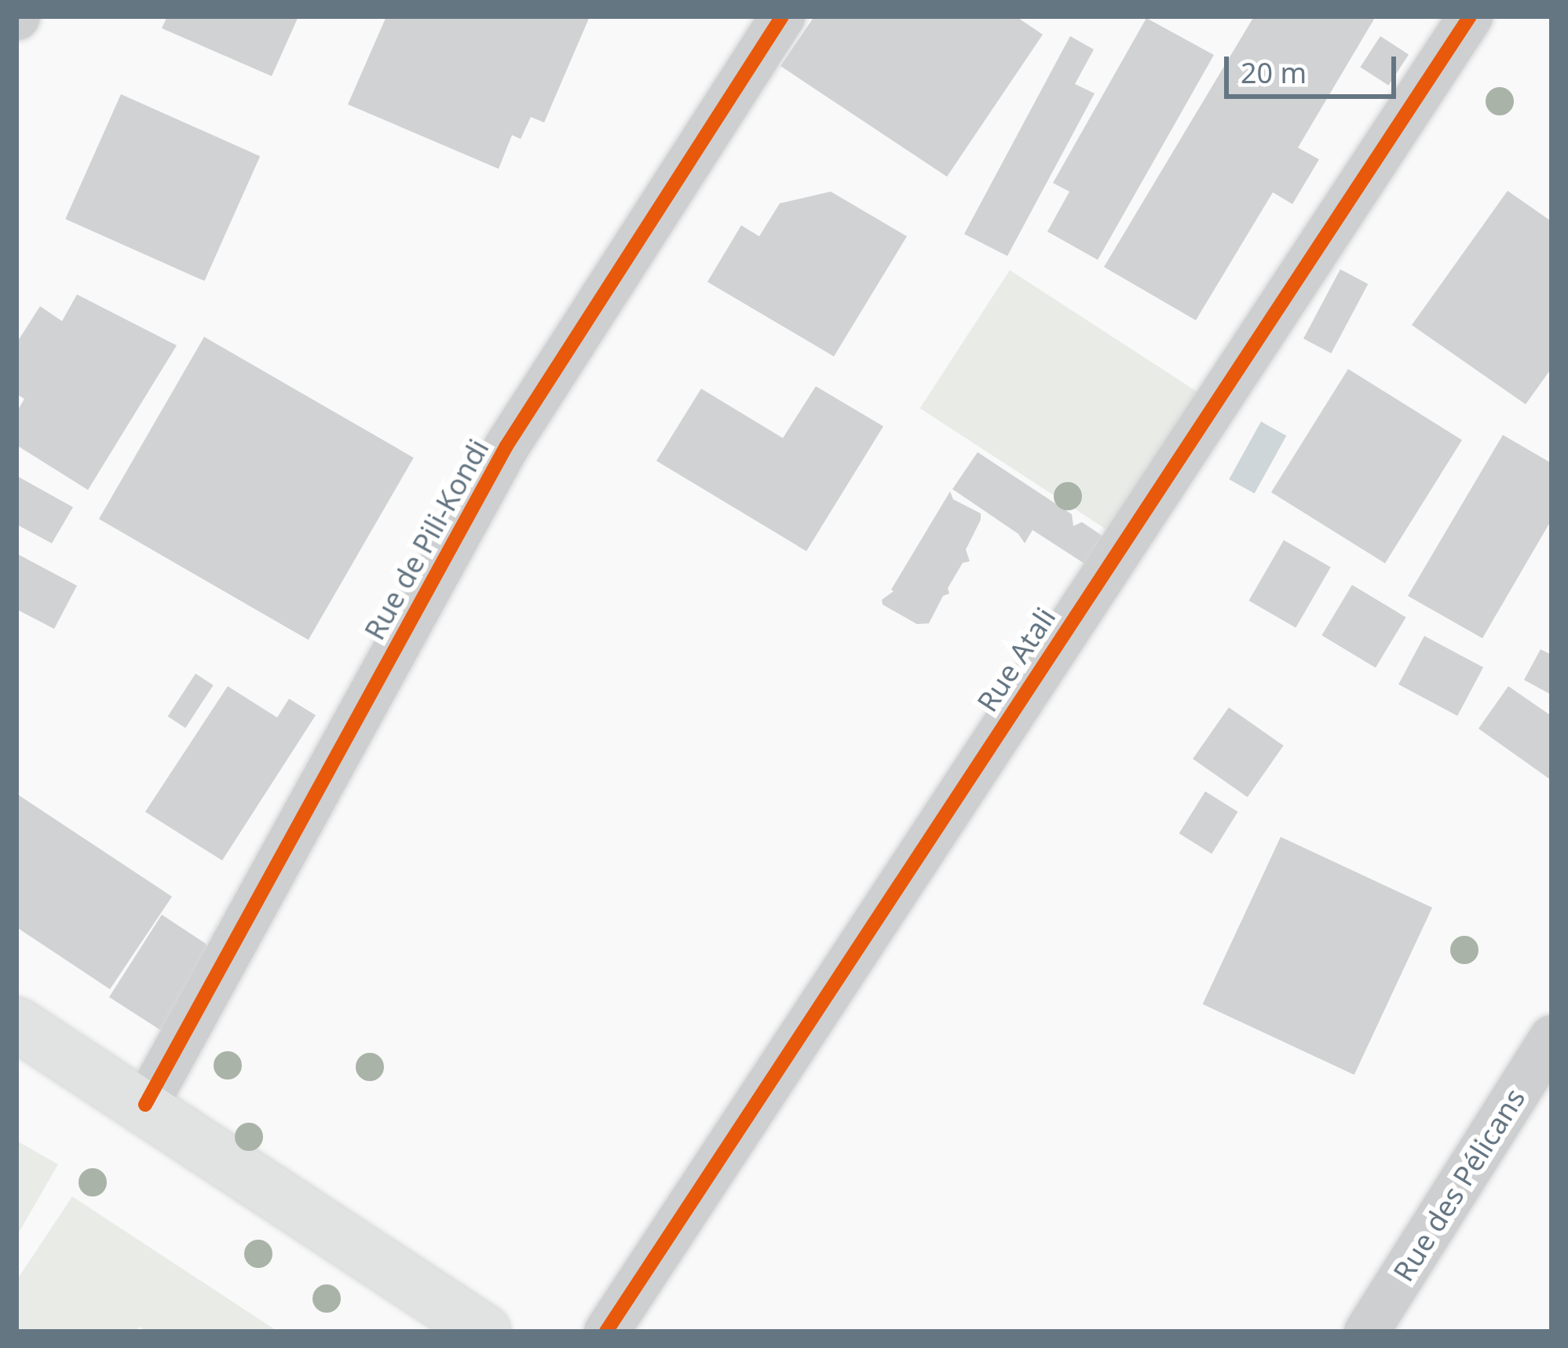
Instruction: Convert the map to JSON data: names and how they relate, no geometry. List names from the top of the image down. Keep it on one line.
{"streets":{"street":["Rue de Pili-Kondi","Rue Atali","Rue des Pélicans"]},"scale_bar":"20 m"}
